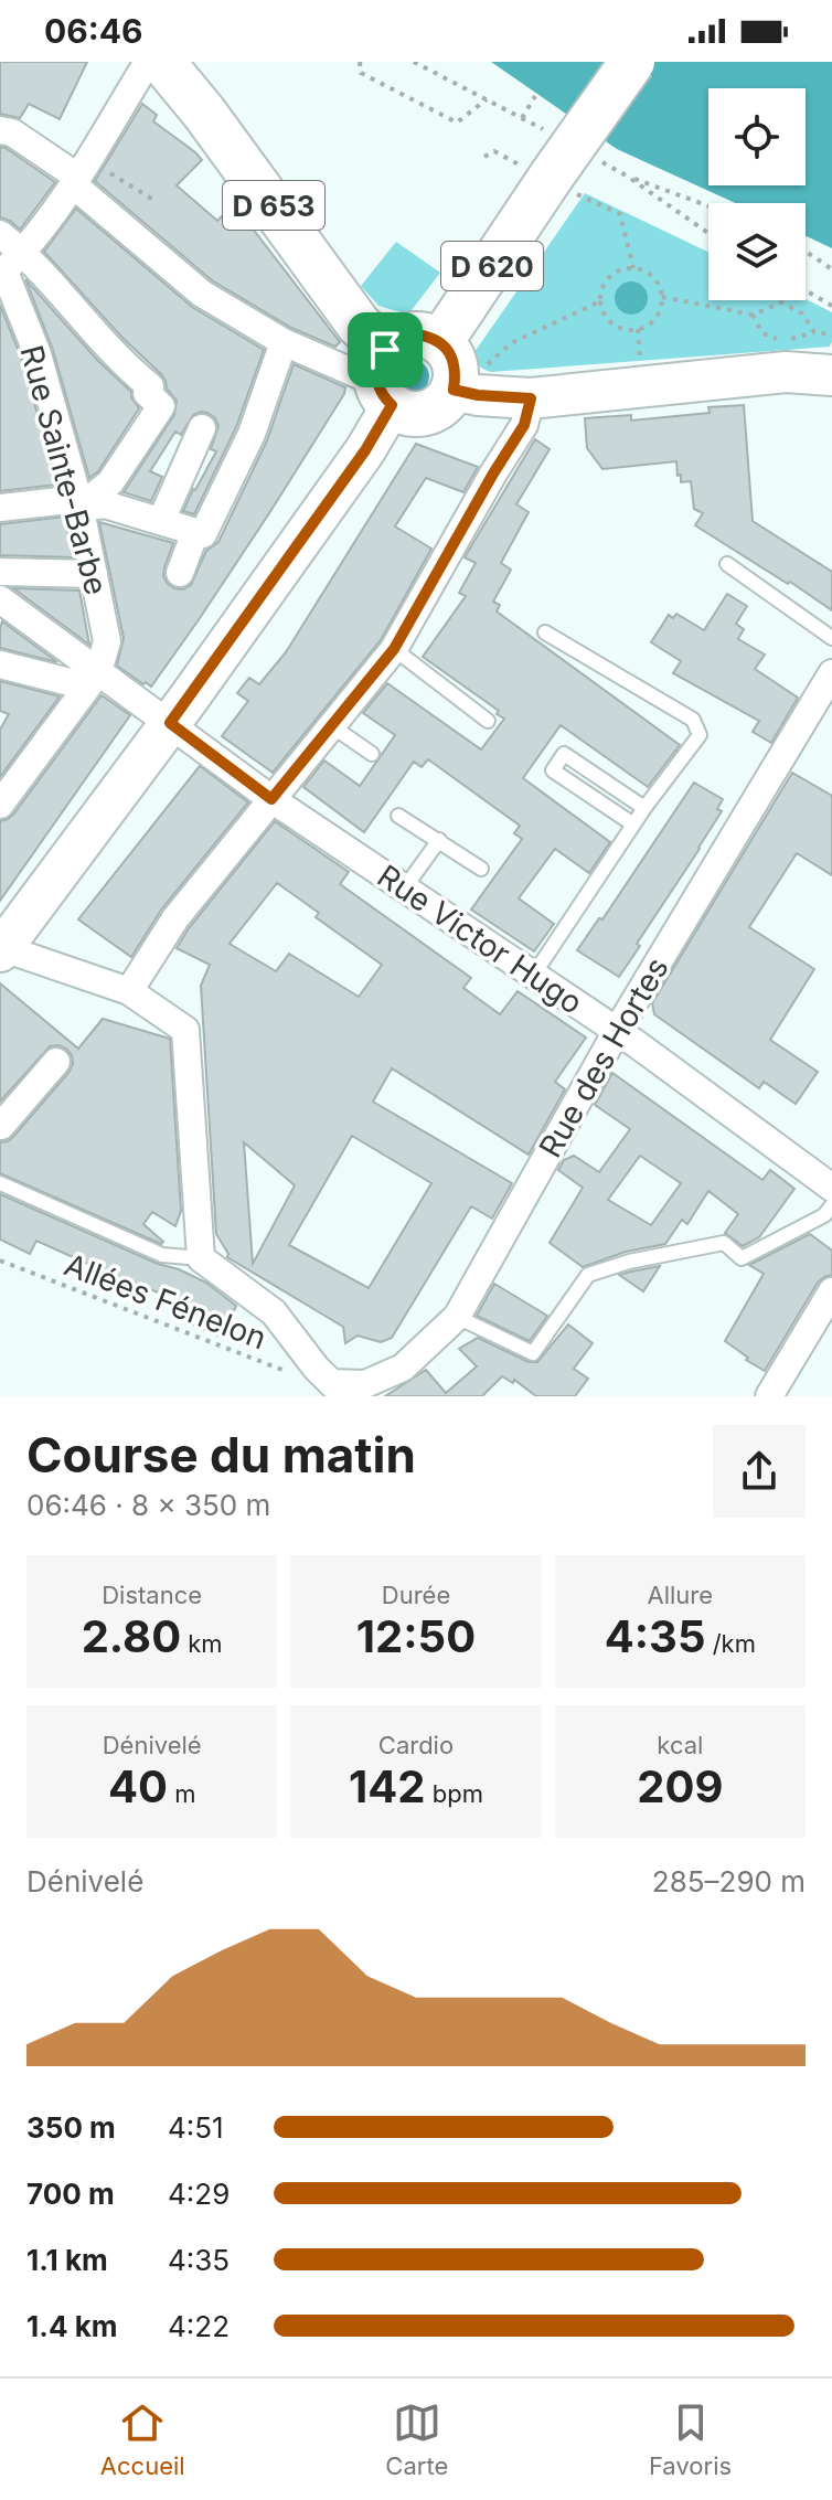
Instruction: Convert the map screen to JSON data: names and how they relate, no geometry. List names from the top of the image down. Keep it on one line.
{"streets":{"main road":["D 653","D 620"],"street":["Rue Sainte-Barbe","Rue Victor Hugo","Rue des Hortes"],"path":["Allées Fénelon"]},"crossings":[["D 653","D 620"],["Rue Sainte-Barbe","Rue Victor Hugo"],["Rue Victor Hugo","Rue des Hortes"],["Rue des Hortes","Allées Fénelon"]],"page":{"status":"06:46","heading":["Course du matin","06:46 · 8 × 350 m"],"stats":[["Distance","2.80 km"],["Durée","12:50"],["Allure","4:35 /km"],["Dénivelé","40 m"],["Cardio","142 bpm"],["kcal","209"]],"chart":["Dénivelé","285–290 m"],"list":[{"name":"350 m","note":"4:51"},{"name":"700 m","note":"4:29"},{"name":"1.1 km","note":"4:35"},{"name":"1.4 km","note":"4:22"}],"tabs":["Accueil","Carte","Favoris"]}}
